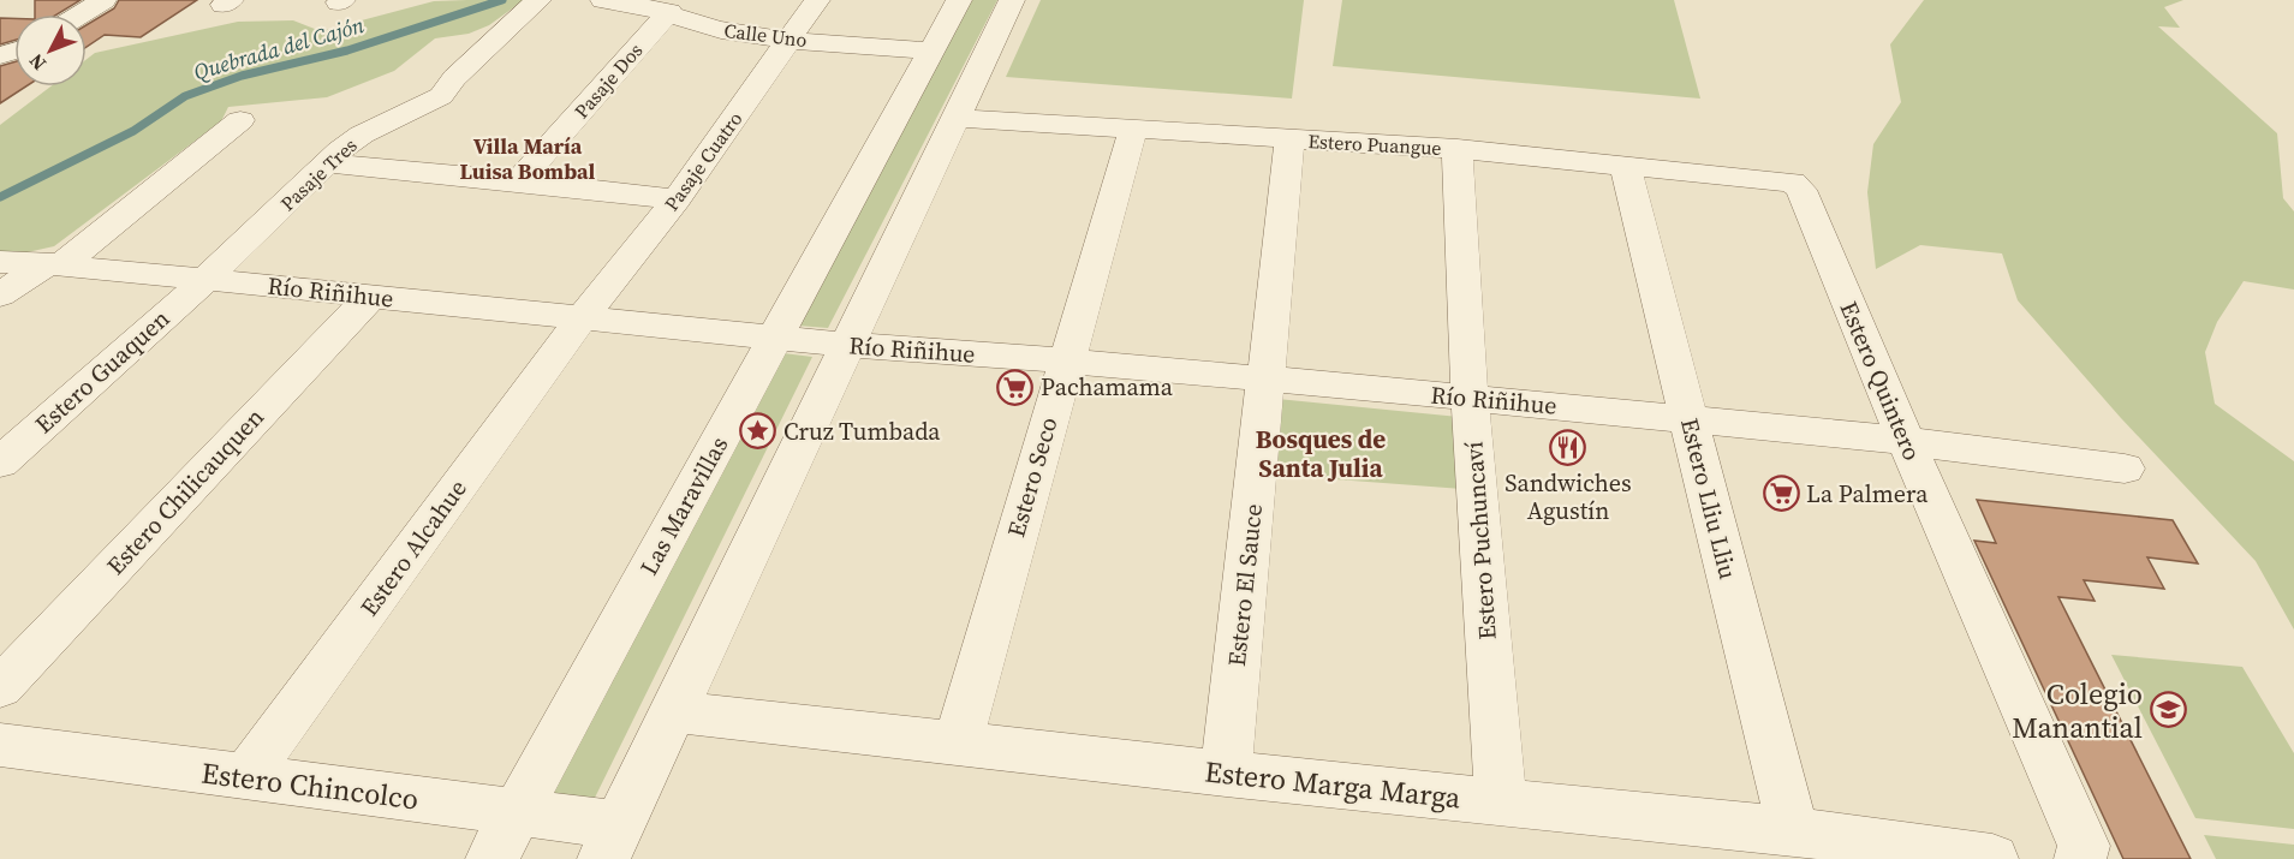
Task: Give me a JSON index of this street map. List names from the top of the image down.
{
  "streets": {
    "street": [
      "Calle Uno",
      "Pasaje Dos",
      "Estero Puangue",
      "Pasaje Cuatro",
      "Pasaje Tres",
      "Río Riñihue",
      "Estero Guaquen",
      "Estero Quintero",
      "Estero Seco",
      "Estero Chilicauquen",
      "Estero Lliu Lliu",
      "Las Maravillas",
      "Estero Puchuncaví",
      "Estero Alcahue",
      "Estero El Sauce",
      "Estero Marga Marga",
      "Estero Chincolco"
    ]
  },
  "crossings": [
    ["Calle Uno", "Pasaje Dos"],
    ["Calle Uno", "Pasaje Cuatro"],
    ["Calle Uno", "Las Maravillas"],
    ["Estero Puangue", "Estero Quintero"],
    ["Estero Puangue", "Estero Seco"],
    ["Estero Puangue", "Estero Lliu Lliu"],
    ["Estero Puangue", "Estero Puchuncaví"],
    ["Estero Puangue", "Estero El Sauce"],
    ["Pasaje Cuatro", "Río Riñihue"],
    ["Pasaje Cuatro", "Estero Alcahue"],
    ["Pasaje Tres", "Río Riñihue"],
    ["Pasaje Tres", "Estero Guaquen"],
    ["Río Riñihue", "Estero Guaquen"],
    ["Río Riñihue", "Estero Quintero"],
    ["Río Riñihue", "Estero Seco"],
    ["Río Riñihue", "Estero Chilicauquen"],
    ["Río Riñihue", "Estero Lliu Lliu"],
    ["Río Riñihue", "Las Maravillas"],
    ["Río Riñihue", "Estero Puchuncaví"],
    ["Río Riñihue", "Estero Alcahue"],
    ["Río Riñihue", "Estero El Sauce"],
    ["Estero Seco", "Estero Marga Marga"],
    ["Estero Lliu Lliu", "Estero Marga Marga"],
    ["Las Maravillas", "Estero Chincolco"],
    ["Estero Puchuncaví", "Estero Marga Marga"],
    ["Estero Alcahue", "Estero Chincolco"],
    ["Estero El Sauce", "Estero Marga Marga"]
  ],
  "districts": ["Villa María Luisa Bombal", "Bosques de Santa Julia"],
  "water": ["Quebrada del Cajón"],
  "places": {
    "supermarket": ["Pachamama", "La Palmera"],
    "place": ["Cruz Tumbada"],
    "restaurant": ["Sandwiches Agustín"],
    "school or university": ["Colegio Manantial"]
  },
  "north": "bottom left"
}
